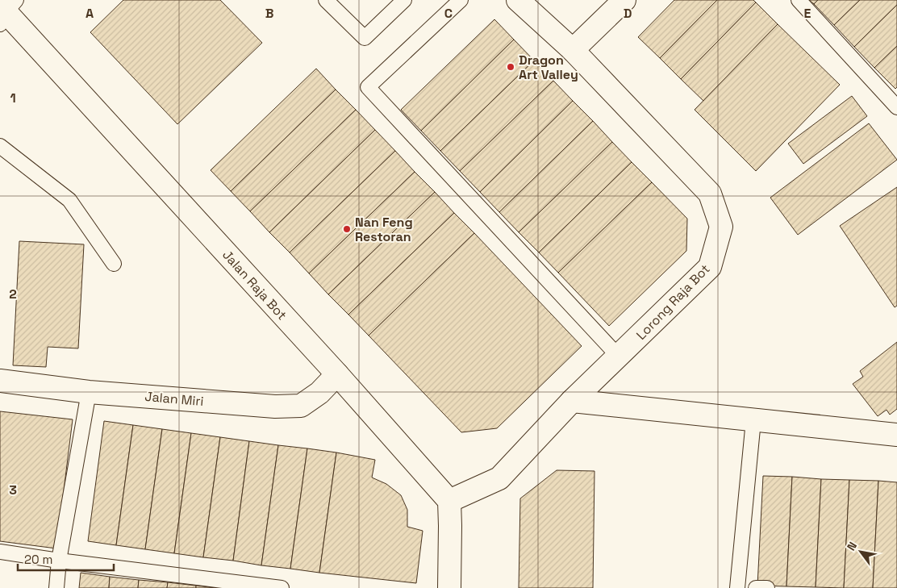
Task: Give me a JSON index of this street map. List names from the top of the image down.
{
  "streets": {
    "main road": ["Jalan Raja Bot", "Lorong Raja Bot", "Jalan Miri"]
  },
  "crossings": [
    ["Jalan Raja Bot", "Lorong Raja Bot"],
    ["Jalan Raja Bot", "Jalan Miri"]
  ],
  "places": ["Dragon Art Valley", "Nan Feng Restoran"],
  "scale_bar": "20 m",
  "north": "top left",
  "grid": {
    "columns": [
      "A",
      "B",
      "C",
      "D",
      "E"
    ],
    "rows": ["1", "2", "3"]
  }
}
